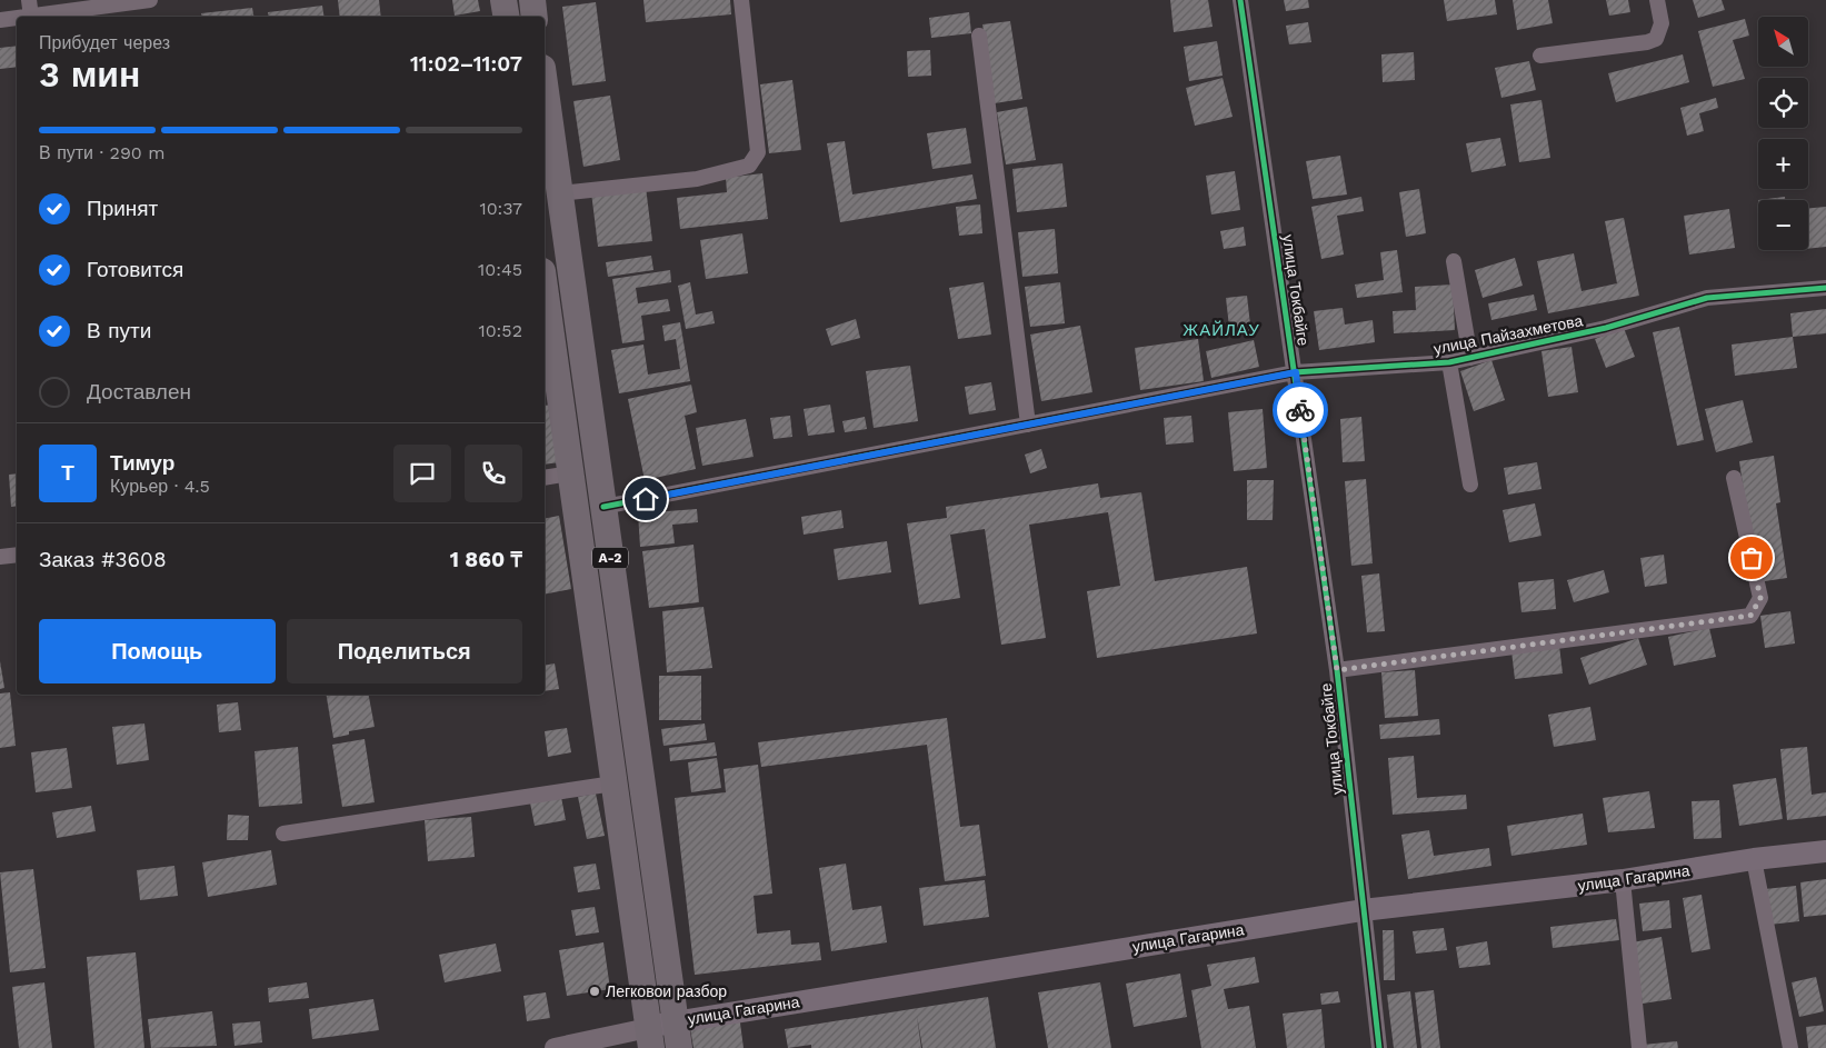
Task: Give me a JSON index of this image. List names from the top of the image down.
{
  "streets": {
    "highway": ["A-2"],
    "main road": ["улица Гагарина"],
    "street": ["улица Токбайге", "улица Пайзахметова"]
  },
  "crossings": [
    ["улица Токбайге", "улица Пайзахметова"],
    ["улица Токбайге", "улица Гагарина"],
    ["улица Пайзахметова", "A-2"],
    ["A-2", "улица Гагарина"]
  ],
  "districts": ["ЖАЙЛАУ"],
  "places": ["Легковои разбор"],
  "north": "top left",
  "page": {
    "map_buttons": ["+", "−"],
    "heading": ["3 мин", "Прибудет через", "11:02–11:07"],
    "panel": [
      "Тимур",
      "Курьер · 4.5",
      "Заказ #3608",
      "1 860 ₸"
    ],
    "bar": "В пути · 290 m",
    "list": [
      ["Принят", "10:37"],
      ["Готовится", "10:45"],
      ["В пути", "10:52"],
      "Доставлен"
    ],
    "round": "Т",
    "buttons": ["Помощь", "Поделиться"]
  }
}
